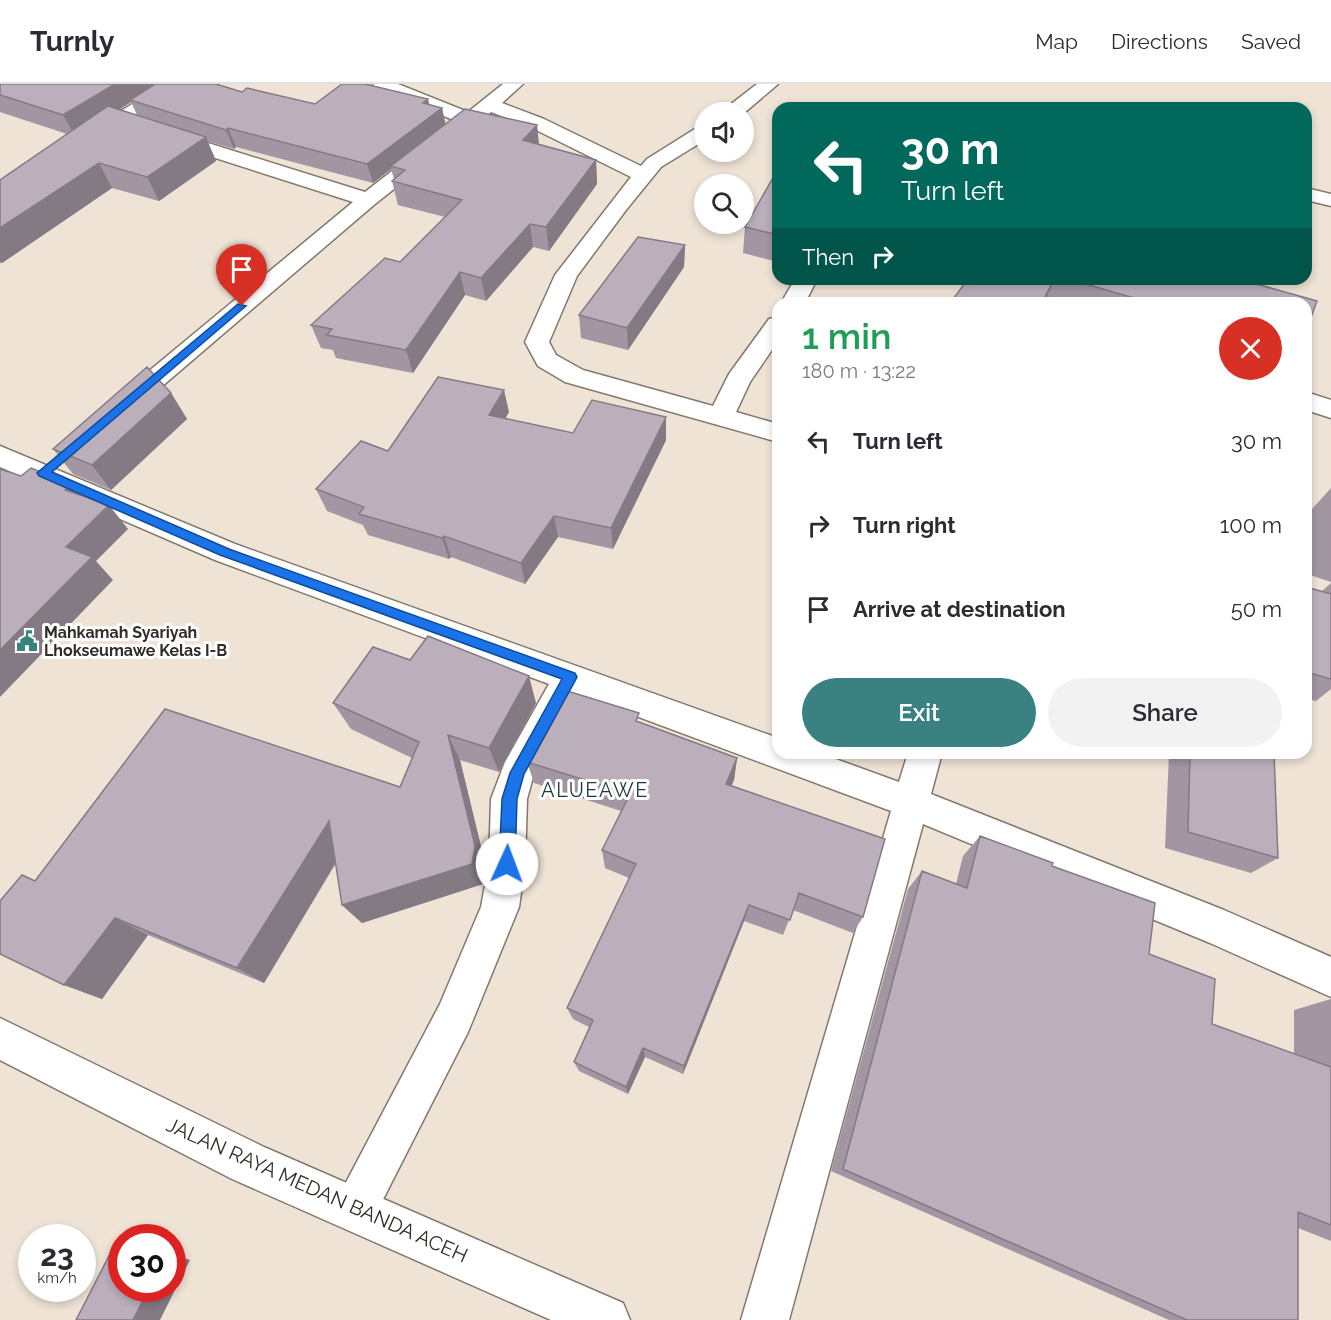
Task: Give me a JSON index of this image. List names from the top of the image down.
{
  "streets": {
    "main road": ["JALAN RAYA MEDAN BANDA ACEH"]
  },
  "districts": ["ALUEAWE"],
  "places": {
    "public building": ["Mahkamah Syariyah Lhokseumawe Kelas I-B"]
  },
  "page": {
    "header": "Turnly",
    "nav": ["Map", "Directions", "Saved"],
    "turn": ["30 m", "Turn left"],
    "then": "Then",
    "heading": ["1 min", "180 m · 13:22"],
    "list": [
      {
        "name": "Turn left",
        "value": "30 m"
      },
      {
        "name": "Turn right",
        "value": "100 m"
      },
      {
        "name": "Arrive at destination",
        "value": "50 m"
      }
    ],
    "buttons": ["Exit", "Share"],
    "speed": "23 km/h",
    "limit": "30"
  }
}
